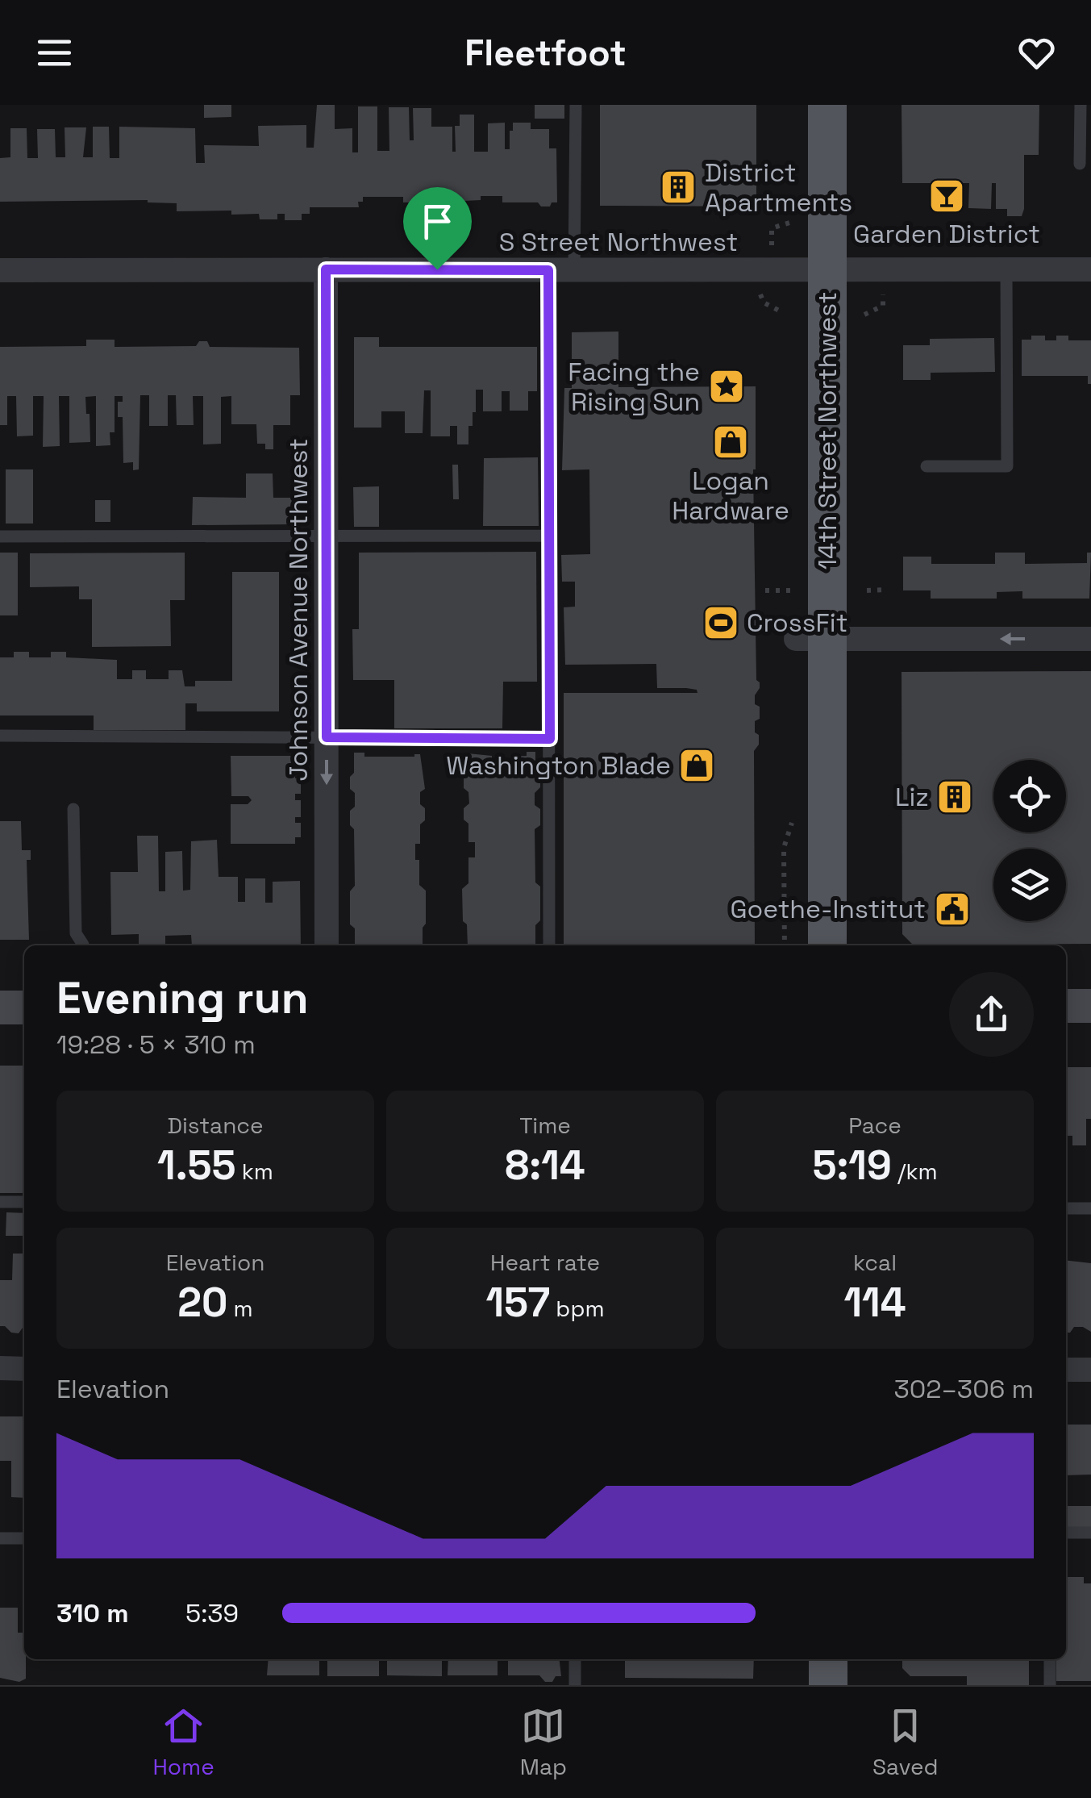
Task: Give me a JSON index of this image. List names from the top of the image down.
{
  "streets": {
    "main road": ["14th Street Northwest"],
    "street": ["S Street Northwest", "Johnson Avenue Northwest"]
  },
  "crossings": [
    ["S Street Northwest", "14th Street Northwest"],
    ["S Street Northwest", "Johnson Avenue Northwest"]
  ],
  "places": {
    "building": ["District Apartments", "Liz"],
    "bar": ["Garden District"],
    "place": ["Facing the Rising Sun"],
    "shop": ["Logan Hardware", "Washington Blade"],
    "sports": ["CrossFit"],
    "public building": ["Goethe-Institut"]
  },
  "page": {
    "header": "Fleetfoot",
    "heading": ["Evening run", "19:28 · 5 × 310 m"],
    "stats": [
      ["Distance", "1.55 km"],
      ["Time", "8:14"],
      ["Pace", "5:19 /km"],
      ["Elevation", "20 m"],
      ["Heart rate", "157 bpm"],
      ["kcal", "114"]
    ],
    "chart": ["Elevation", "302–306 m"],
    "list": [
      {
        "name": "310 m",
        "note": "5:39"
      }
    ],
    "tabs": ["Home", "Map", "Saved"]
  }
}
